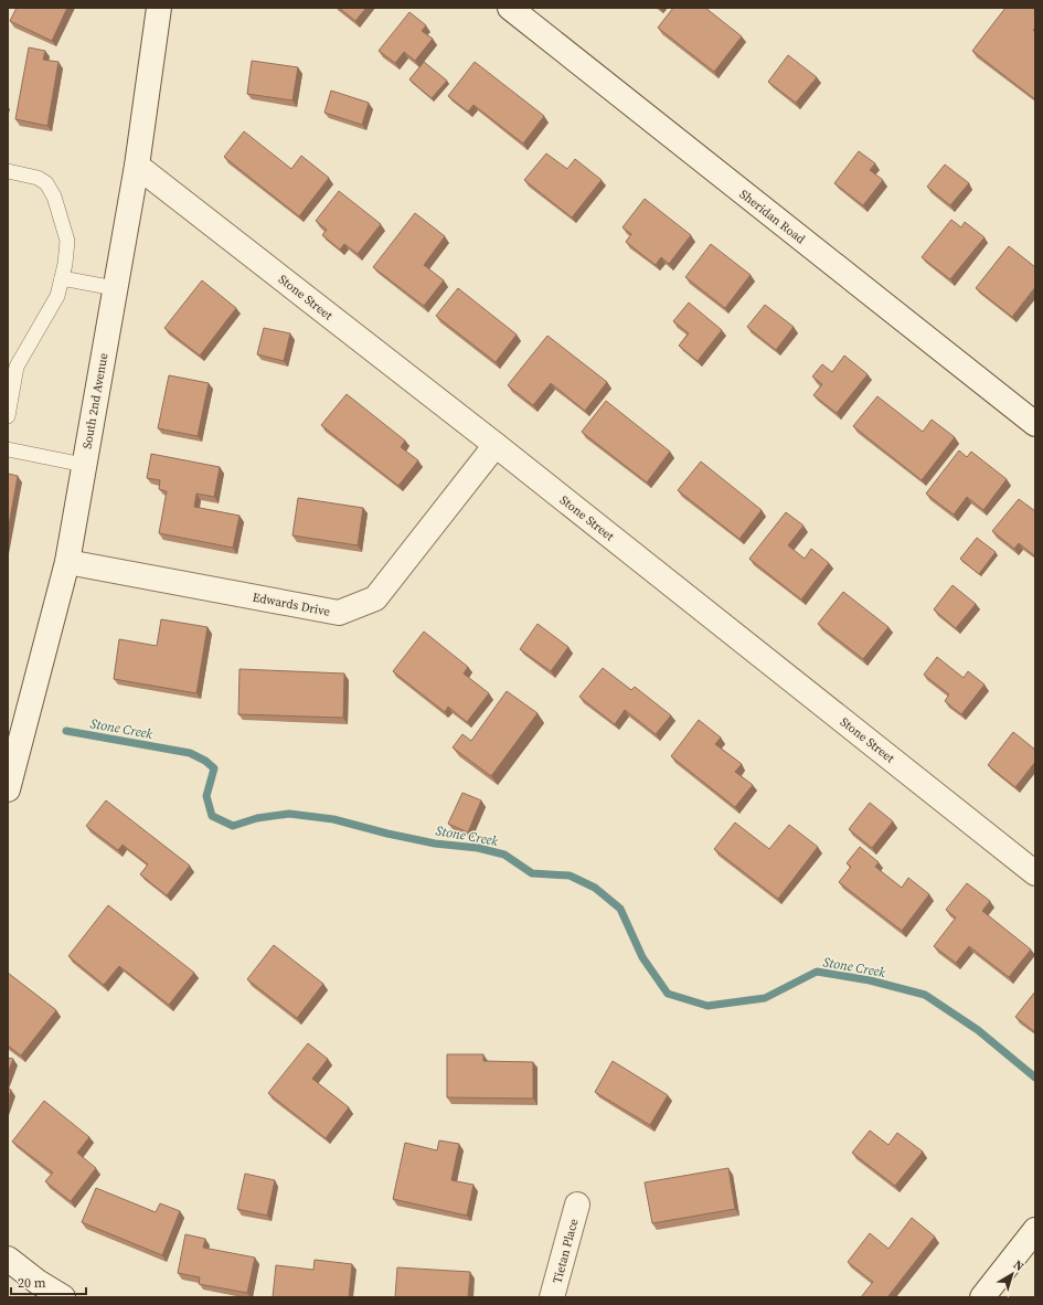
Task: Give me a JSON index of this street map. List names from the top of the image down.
{
  "streets": {
    "street": [
      "Sheridan Road",
      "Stone Street",
      "South 2nd Avenue",
      "Edwards Drive",
      "Tietan Place"
    ]
  },
  "crossings": [
    ["Stone Street", "South 2nd Avenue"],
    ["Stone Street", "Edwards Drive"],
    ["South 2nd Avenue", "Edwards Drive"]
  ],
  "water": ["Stone Creek"],
  "scale_bar": "20 m",
  "north": "top right"
}
